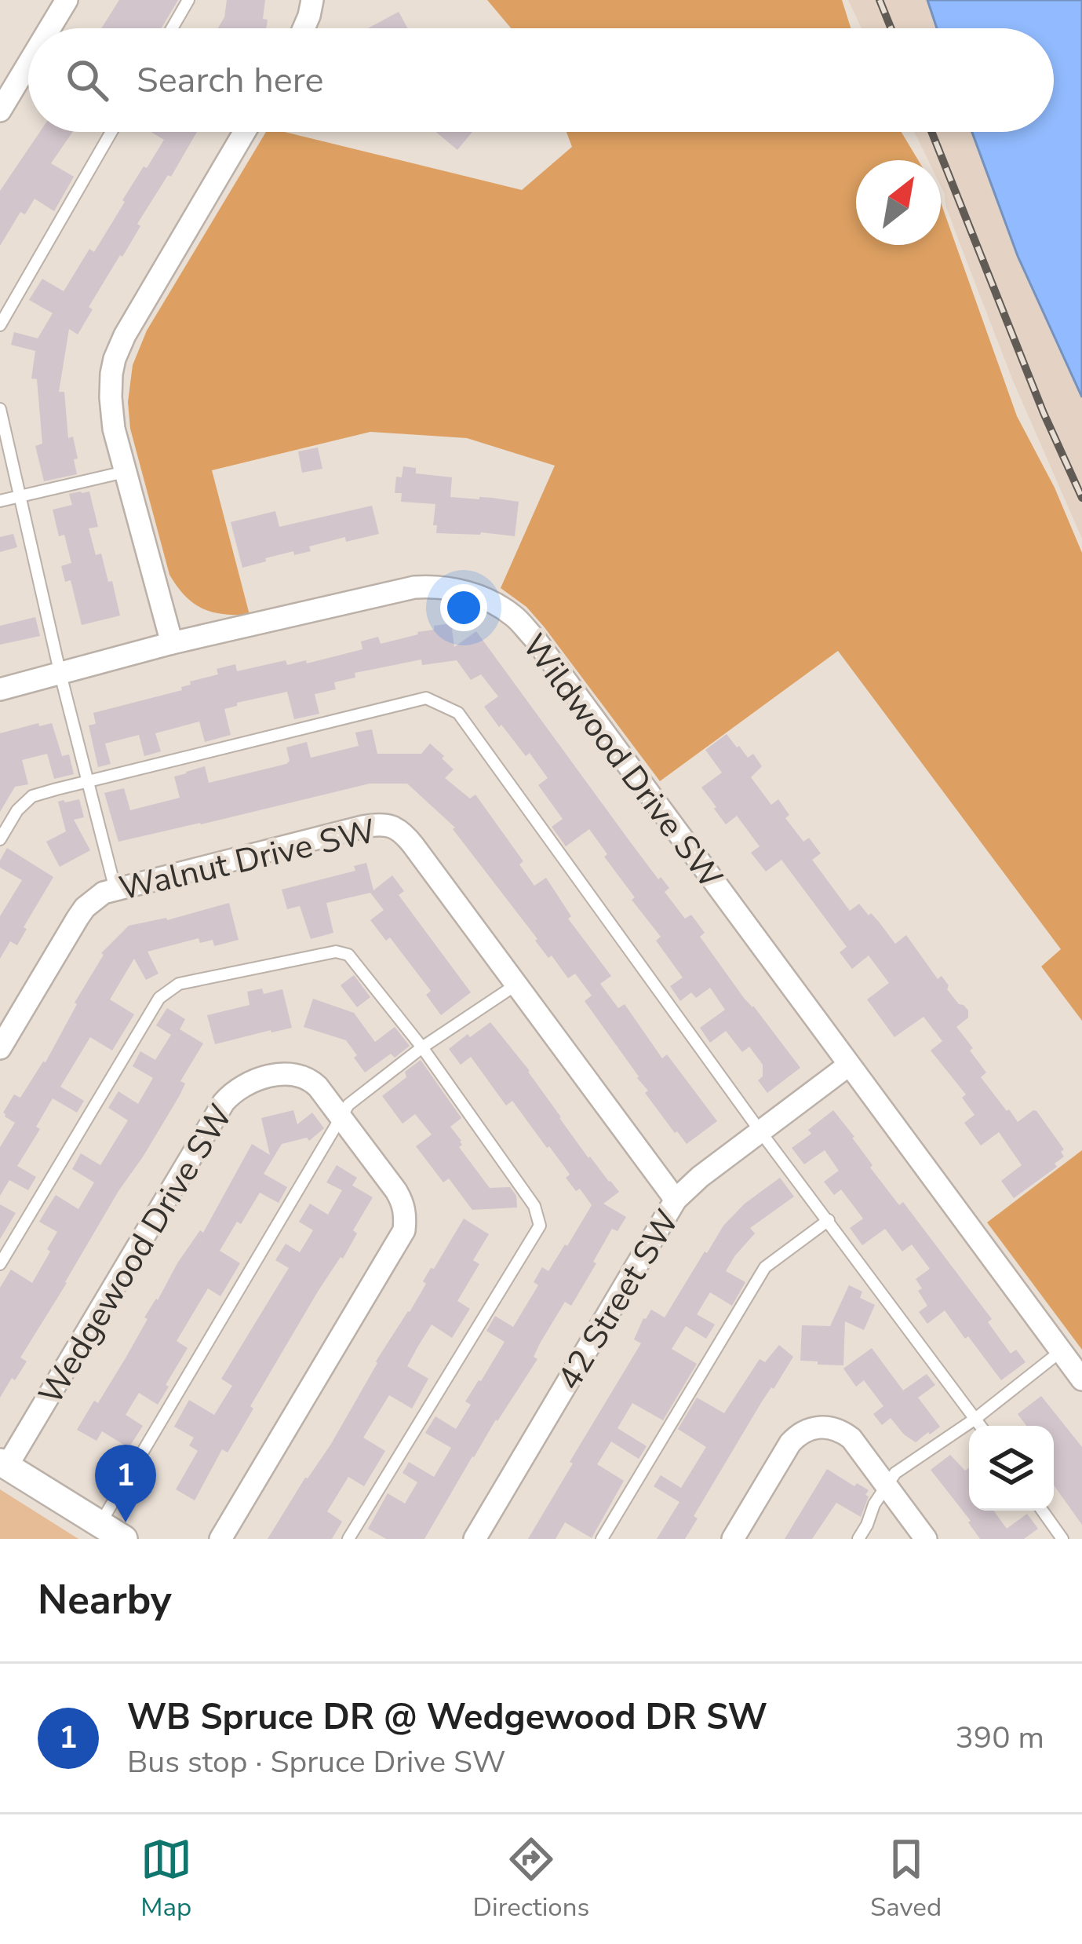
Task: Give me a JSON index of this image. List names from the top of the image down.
{
  "streets": {
    "street": [
      "Wildwood Drive SW",
      "Walnut Drive SW",
      "Wedgewood Drive SW",
      "42 Street SW"
    ]
  },
  "crossings": [
    ["Wildwood Drive SW", "42 Street SW"],
    ["Walnut Drive SW", "42 Street SW"]
  ],
  "north": "top right",
  "page": {
    "search": "Search here",
    "pins": "1",
    "heading": "Nearby",
    "list": [
      {
        "mark": "1",
        "name": "WB Spruce DR @ Wedgewood DR SW",
        "note": "Bus stop · Spruce Drive SW",
        "value": "390 m"
      }
    ],
    "nav": ["Map", "Directions", "Saved"]
  }
}
